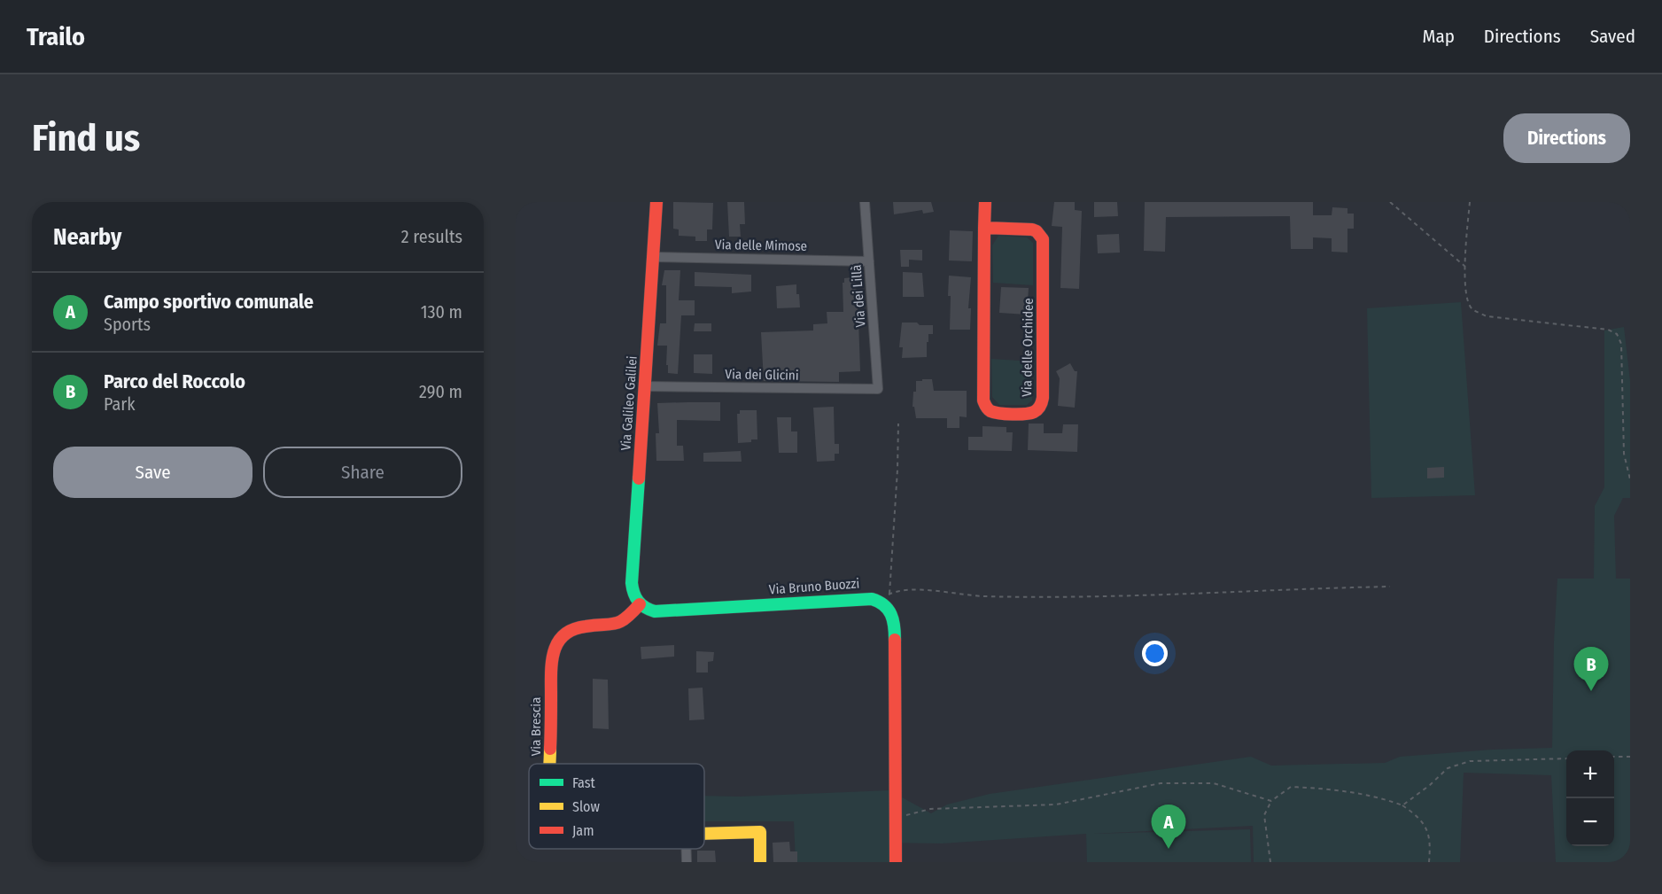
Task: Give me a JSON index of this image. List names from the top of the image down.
{
  "streets": {
    "street": [
      "Via delle Mimose",
      "Via dei Lillà",
      "Via delle Orchidee",
      "Via dei Glicini",
      "Via Galileo Galilei",
      "Via Bruno Buozzi",
      "Via Brescia"
    ]
  },
  "crossings": [
    ["Via delle Mimose", "Via dei Lillà"],
    ["Via delle Mimose", "Via Galileo Galilei"],
    ["Via dei Lillà", "Via dei Glicini"],
    ["Via dei Glicini", "Via Galileo Galilei"],
    ["Via Galileo Galilei", "Via Bruno Buozzi"],
    ["Via Galileo Galilei", "Via Brescia"],
    ["Via Bruno Buozzi", "Via Brescia"]
  ],
  "legend": ["Fast", "Slow", "Jam"],
  "page": {
    "header": "Trailo",
    "nav": ["Map", "Directions", "Saved"],
    "buttons": [
      "Directions",
      ["Save", "Share"]
    ],
    "title": "Find us",
    "heading": ["Nearby", "2 results"],
    "list": [
      {
        "mark": "A",
        "name": "Campo sportivo comunale",
        "note": "Sports",
        "value": "130 m"
      },
      {
        "mark": "B",
        "name": "Parco del Roccolo",
        "note": "Park",
        "value": "290 m"
      }
    ],
    "pins": ["B", "A"],
    "map_buttons": ["+", "−"]
  }
}
